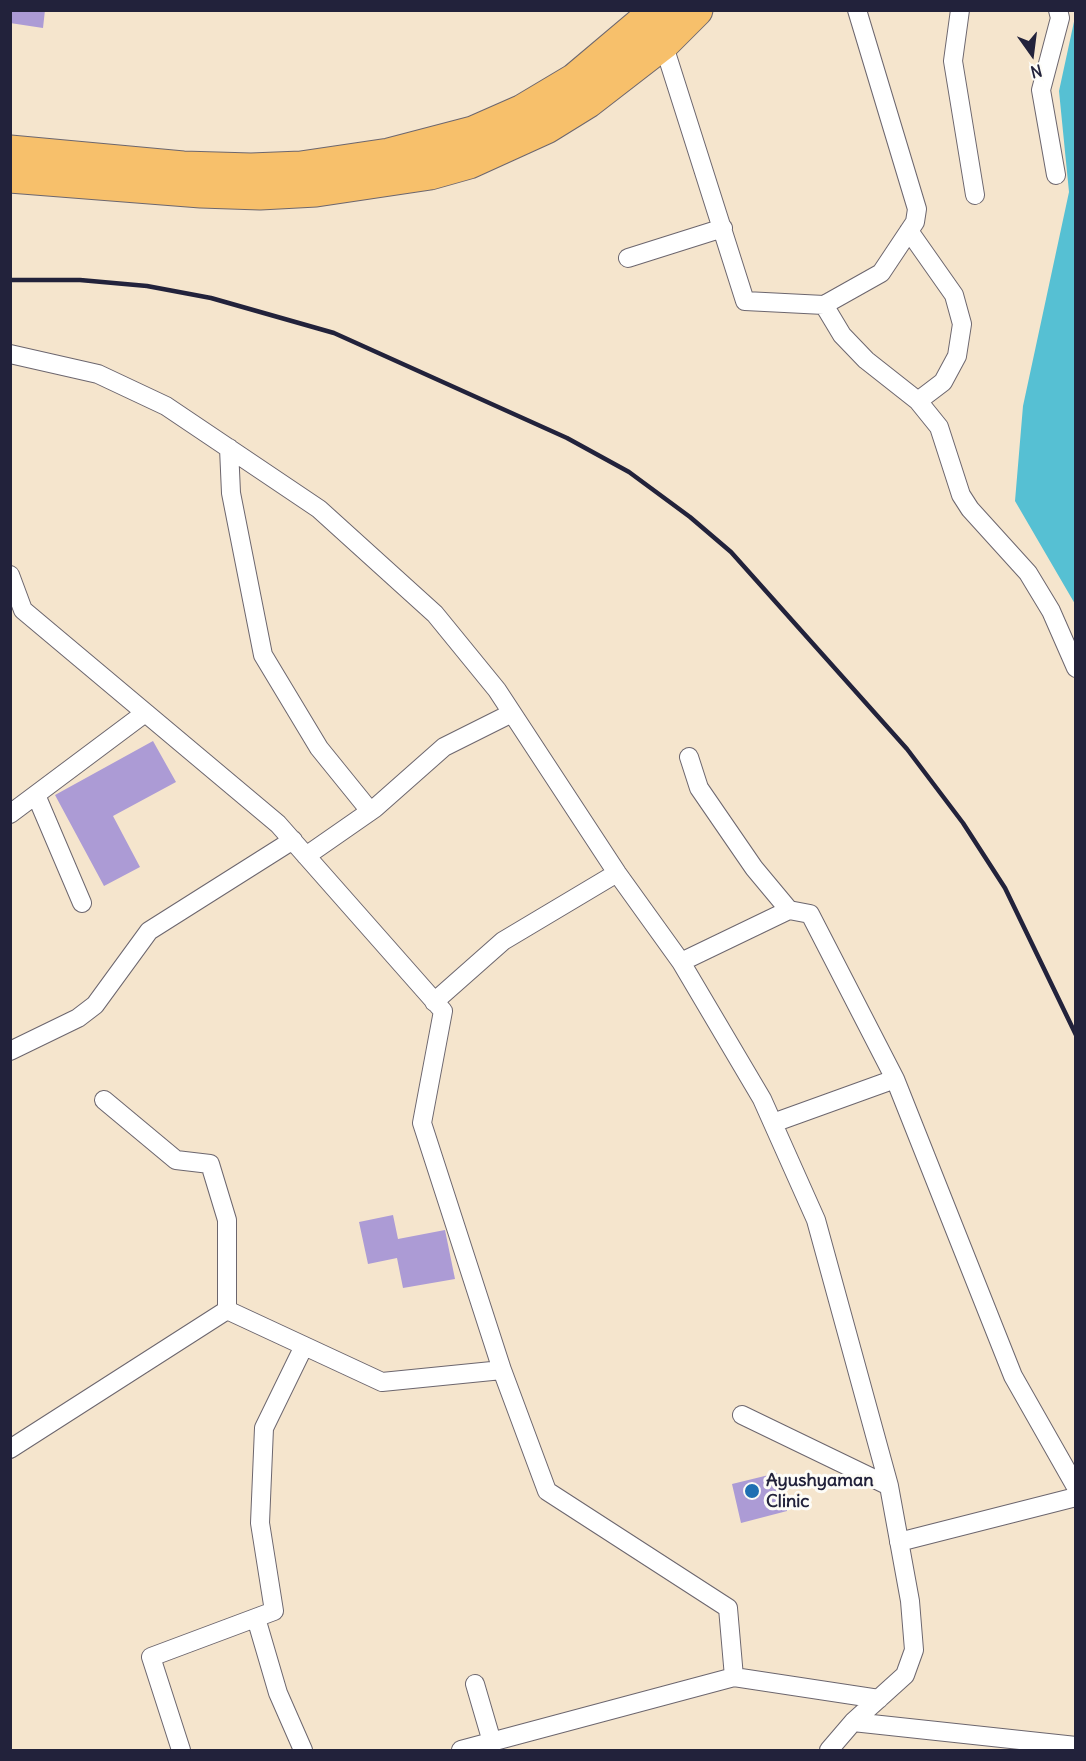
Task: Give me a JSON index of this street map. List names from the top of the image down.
{
  "places": ["Ayushyaman Clinic"],
  "north": "bottom"
}
